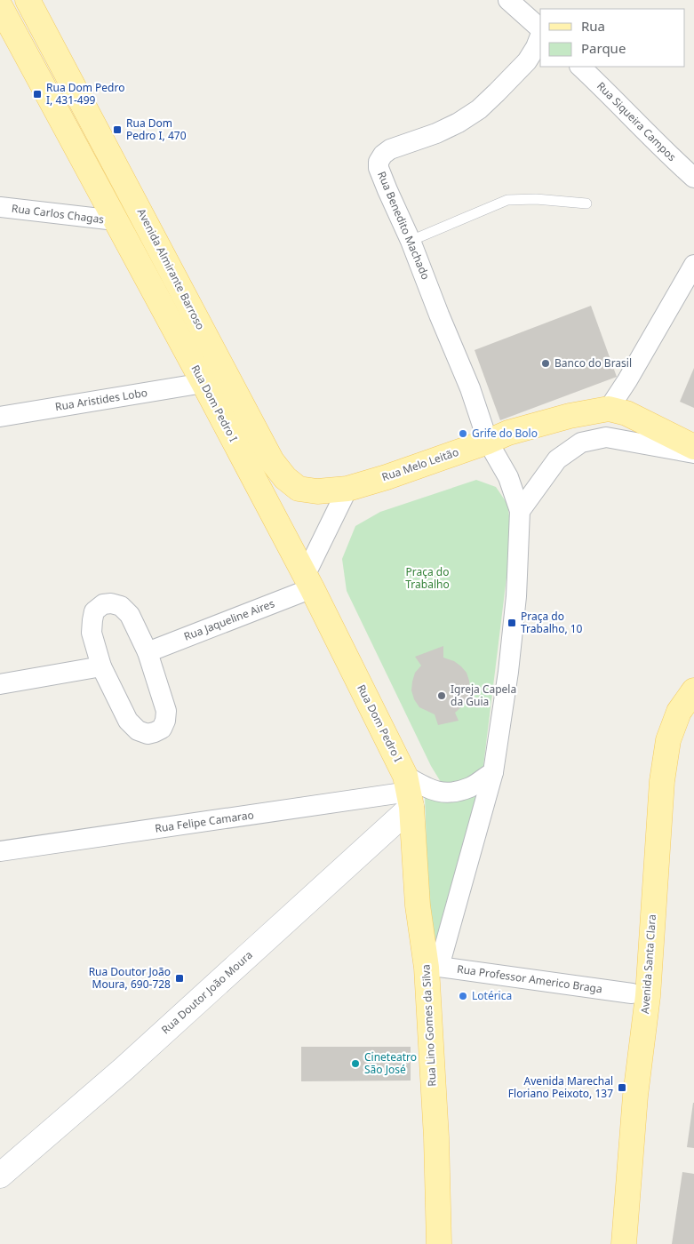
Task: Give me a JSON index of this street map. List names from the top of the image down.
{
  "streets": {
    "main road": [
      "Avenida Almirante Barroso",
      "Rua Dom Pedro I",
      "Rua Melo Leitão",
      "Avenida Santa Clara",
      "Rua Doutor João Moura",
      "Rua Lino Gomes da Silva"
    ],
    "street": [
      "Rua Siqueira Campos",
      "Rua Carlos Chagas",
      "Rua Benedito Machado",
      "Rua Aristides Lobo",
      "Rua Jaqueline Aires",
      "Rua Felipe Camarao",
      "Rua Professor Americo Braga"
    ]
  },
  "crossings": [
    ["Rua Carlos Chagas", "Rua Dom Pedro I"],
    ["Rua Benedito Machado", "Rua Melo Leitão"],
    ["Avenida Almirante Barroso", "Rua Melo Leitão"],
    ["Rua Aristides Lobo", "Rua Dom Pedro I"],
    ["Rua Dom Pedro I", "Rua Jaqueline Aires"],
    ["Rua Dom Pedro I", "Rua Felipe Camarao"],
    ["Rua Dom Pedro I", "Rua Doutor João Moura"],
    ["Rua Dom Pedro I", "Rua Lino Gomes da Silva"],
    ["Rua Felipe Camarao", "Rua Doutor João Moura"],
    ["Rua Felipe Camarao", "Rua Lino Gomes da Silva"],
    ["Rua Professor Americo Braga", "Rua Lino Gomes da Silva"],
    ["Rua Doutor João Moura", "Rua Lino Gomes da Silva"]
  ],
  "parks": ["Praça do Trabalho"],
  "places": {
    "transit": [
      "Rua Dom Pedro I, 431-499",
      "Rua Dom Pedro I, 470",
      "Praça do Trabalho, 10",
      "Rua Doutor João Moura, 690-728",
      "Avenida Marechal Floriano Peixoto, 137"
    ],
    "other": [
      "Banco do Brasil",
      "Grife do Bolo",
      "Igreja Capela da Guia",
      "Lotérica",
      "Cineteatro São José"
    ]
  },
  "legend": ["Rua", "Parque"]
}
